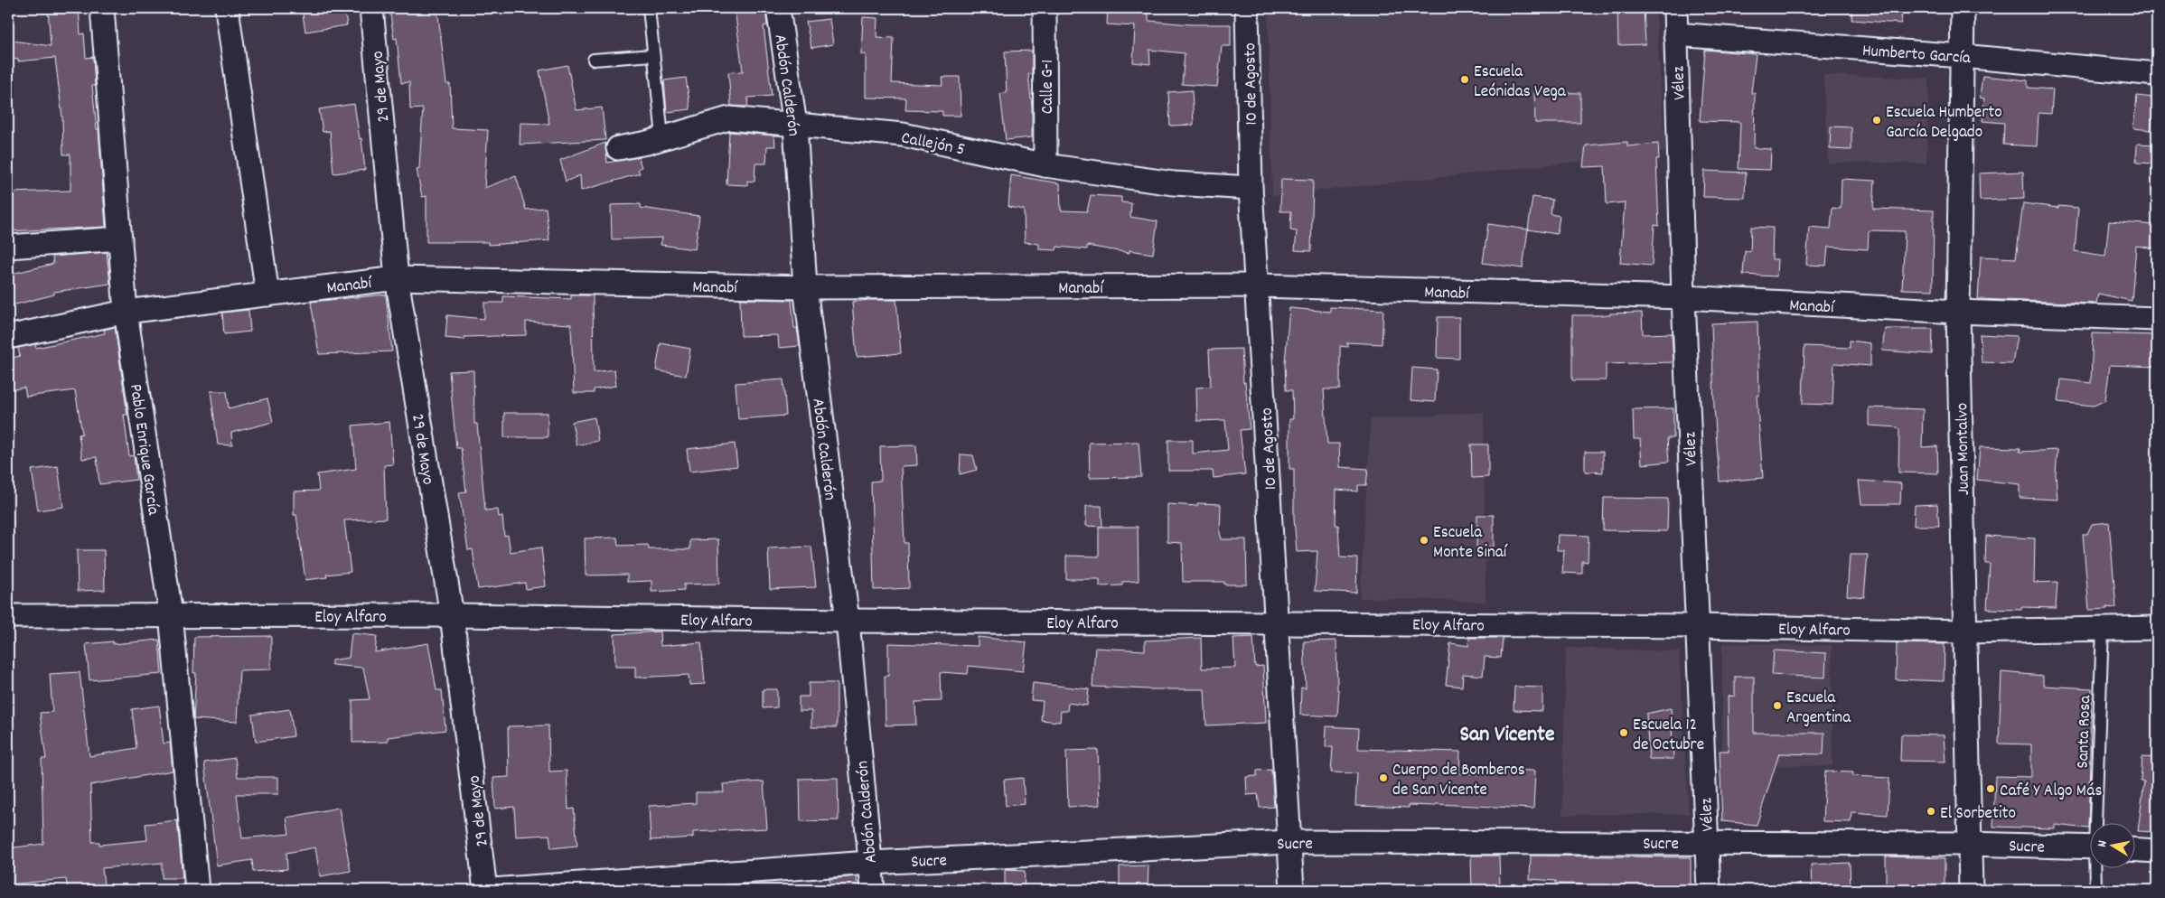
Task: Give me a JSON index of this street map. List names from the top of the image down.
{
  "streets": {
    "street": [
      "Humberto García",
      "Vélez",
      "10 de Agosto",
      "Abdón Calderón",
      "29 de Mayo",
      "Calle G-1",
      "Callejón 5",
      "Manabí",
      "Pablo Enrique García",
      "Juan Montalvo",
      "Eloy Alfaro",
      "Sucre"
    ],
    "lane": ["Santa Rosa"]
  },
  "crossings": [
    ["Humberto García", "Vélez"],
    ["Humberto García", "Juan Montalvo"],
    ["Vélez", "Manabí"],
    ["Vélez", "Eloy Alfaro"],
    ["Vélez", "Sucre"],
    ["10 de Agosto", "Callejón 5"],
    ["10 de Agosto", "Manabí"],
    ["10 de Agosto", "Eloy Alfaro"],
    ["10 de Agosto", "Sucre"],
    ["Abdón Calderón", "Callejón 5"],
    ["Abdón Calderón", "Manabí"],
    ["Abdón Calderón", "Eloy Alfaro"],
    ["Abdón Calderón", "Sucre"],
    ["29 de Mayo", "Manabí"],
    ["29 de Mayo", "Eloy Alfaro"],
    ["Calle G-1", "Callejón 5"],
    ["Manabí", "Pablo Enrique García"],
    ["Manabí", "Juan Montalvo"],
    ["Pablo Enrique García", "Eloy Alfaro"],
    ["Juan Montalvo", "Eloy Alfaro"],
    ["Juan Montalvo", "Sucre"],
    ["Eloy Alfaro", "Santa Rosa"]
  ],
  "districts": ["San Vicente"],
  "places": [
    "Escuela Leónidas Vega",
    "Escuela Humberto García Delgado",
    "Escuela Monte Sinaí",
    "Escuela Argentina",
    "Escuela 12 de Octubre",
    "Cuerpo de Bomberos de San Vicente",
    "Café Y Algo Más",
    "El Sorbetito"
  ],
  "north": "left"
}
